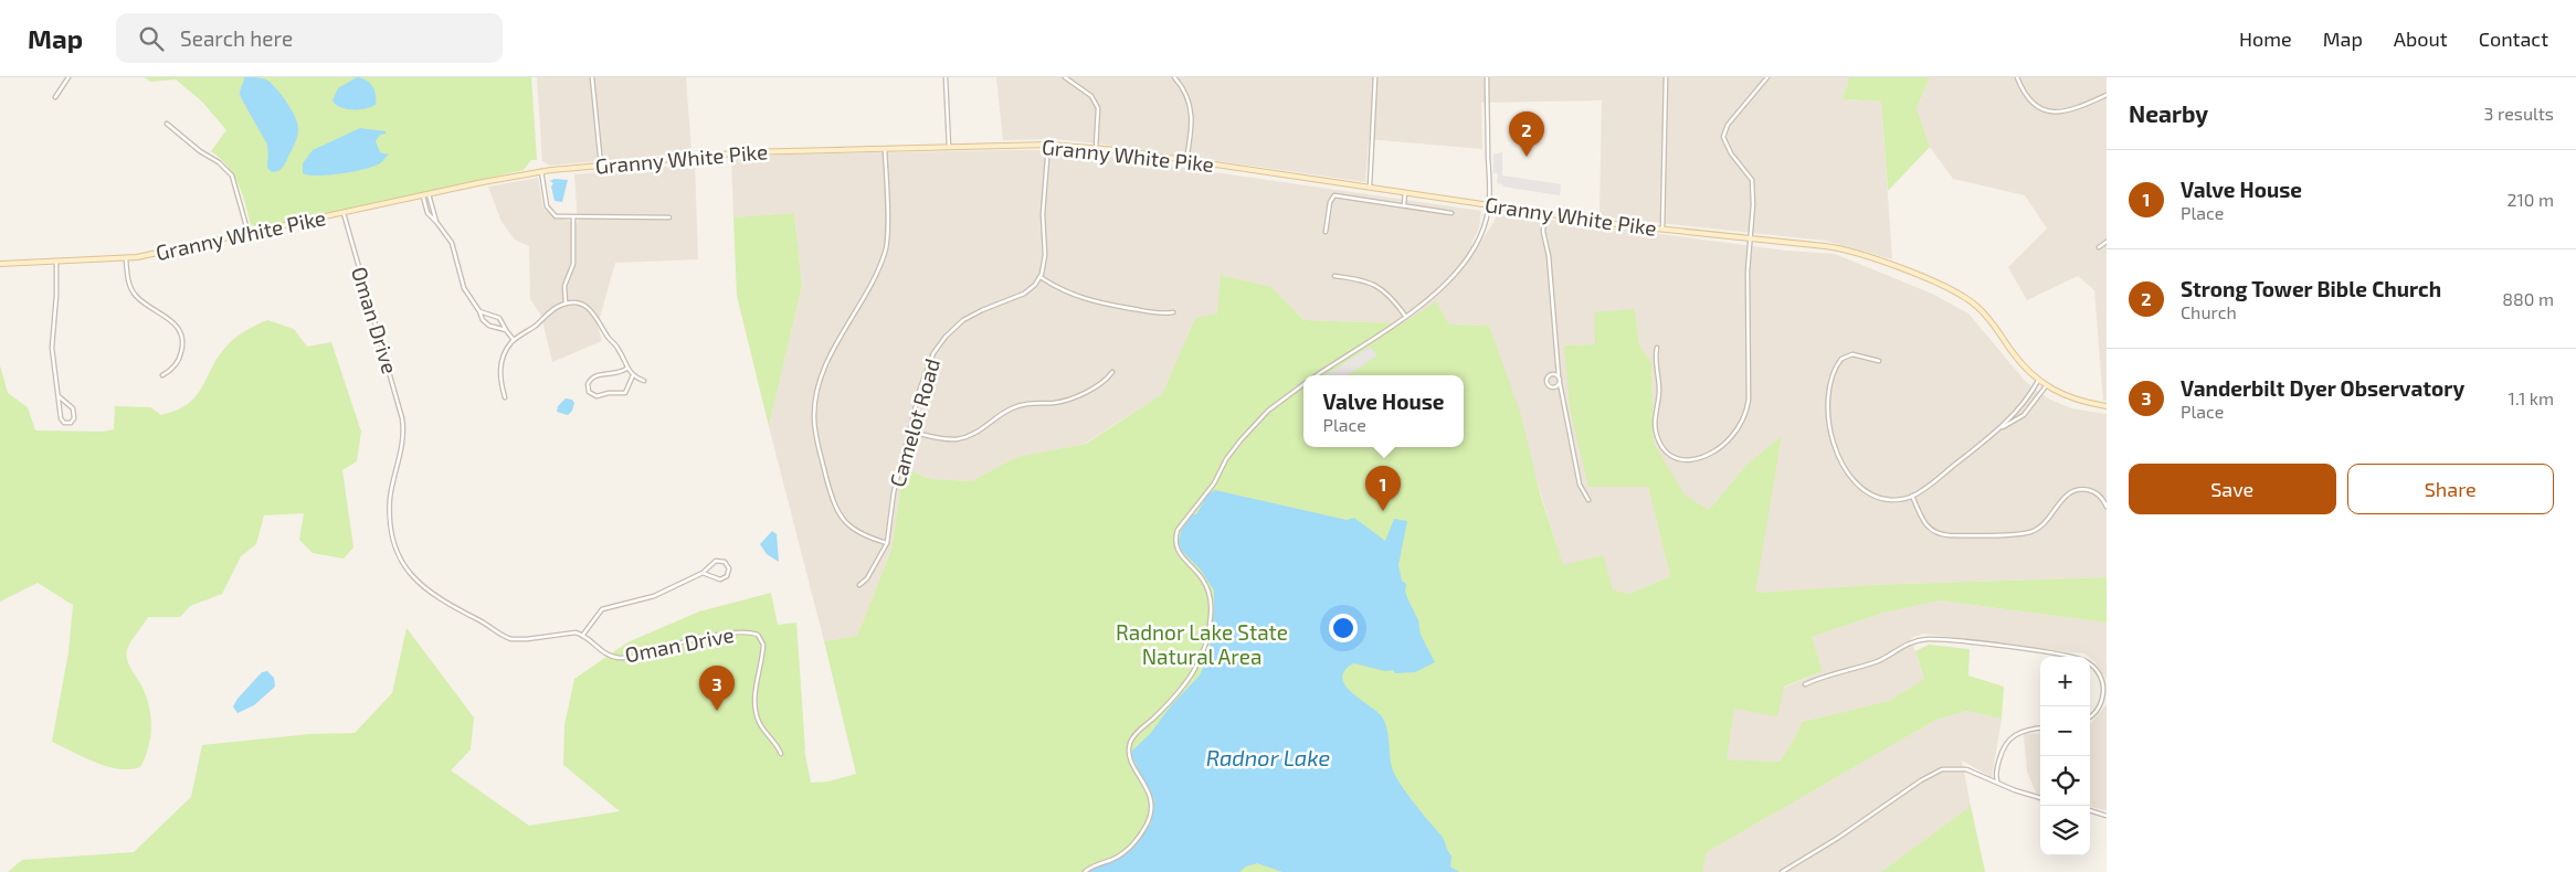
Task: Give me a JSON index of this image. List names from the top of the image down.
{
  "streets": {
    "main road": ["Granny White Pike"],
    "street": ["Oman Drive", "Camelot Road"]
  },
  "crossings": [
    ["Granny White Pike", "Oman Drive"]
  ],
  "water": ["Radnor Lake"],
  "parks": ["Radnor Lake State Natural Area"],
  "page": {
    "header": "Map",
    "search": "Search here",
    "nav": [
      "Home",
      "Map",
      "About",
      "Contact"
    ],
    "heading": ["Nearby", "3 results"],
    "pins": ["2", "1", "3"],
    "list": [
      {
        "mark": "1",
        "name": "Valve House",
        "note": "Place",
        "value": "210 m"
      },
      {
        "mark": "2",
        "name": "Strong Tower Bible Church",
        "note": "Church",
        "value": "880 m"
      },
      {
        "mark": "3",
        "name": "Vanderbilt Dyer Observatory",
        "note": "Place",
        "value": "1.1 km"
      }
    ],
    "popup": ["Valve House", "Place"],
    "buttons": ["Save", "Share"],
    "map_buttons": ["+", "−"]
  }
}
